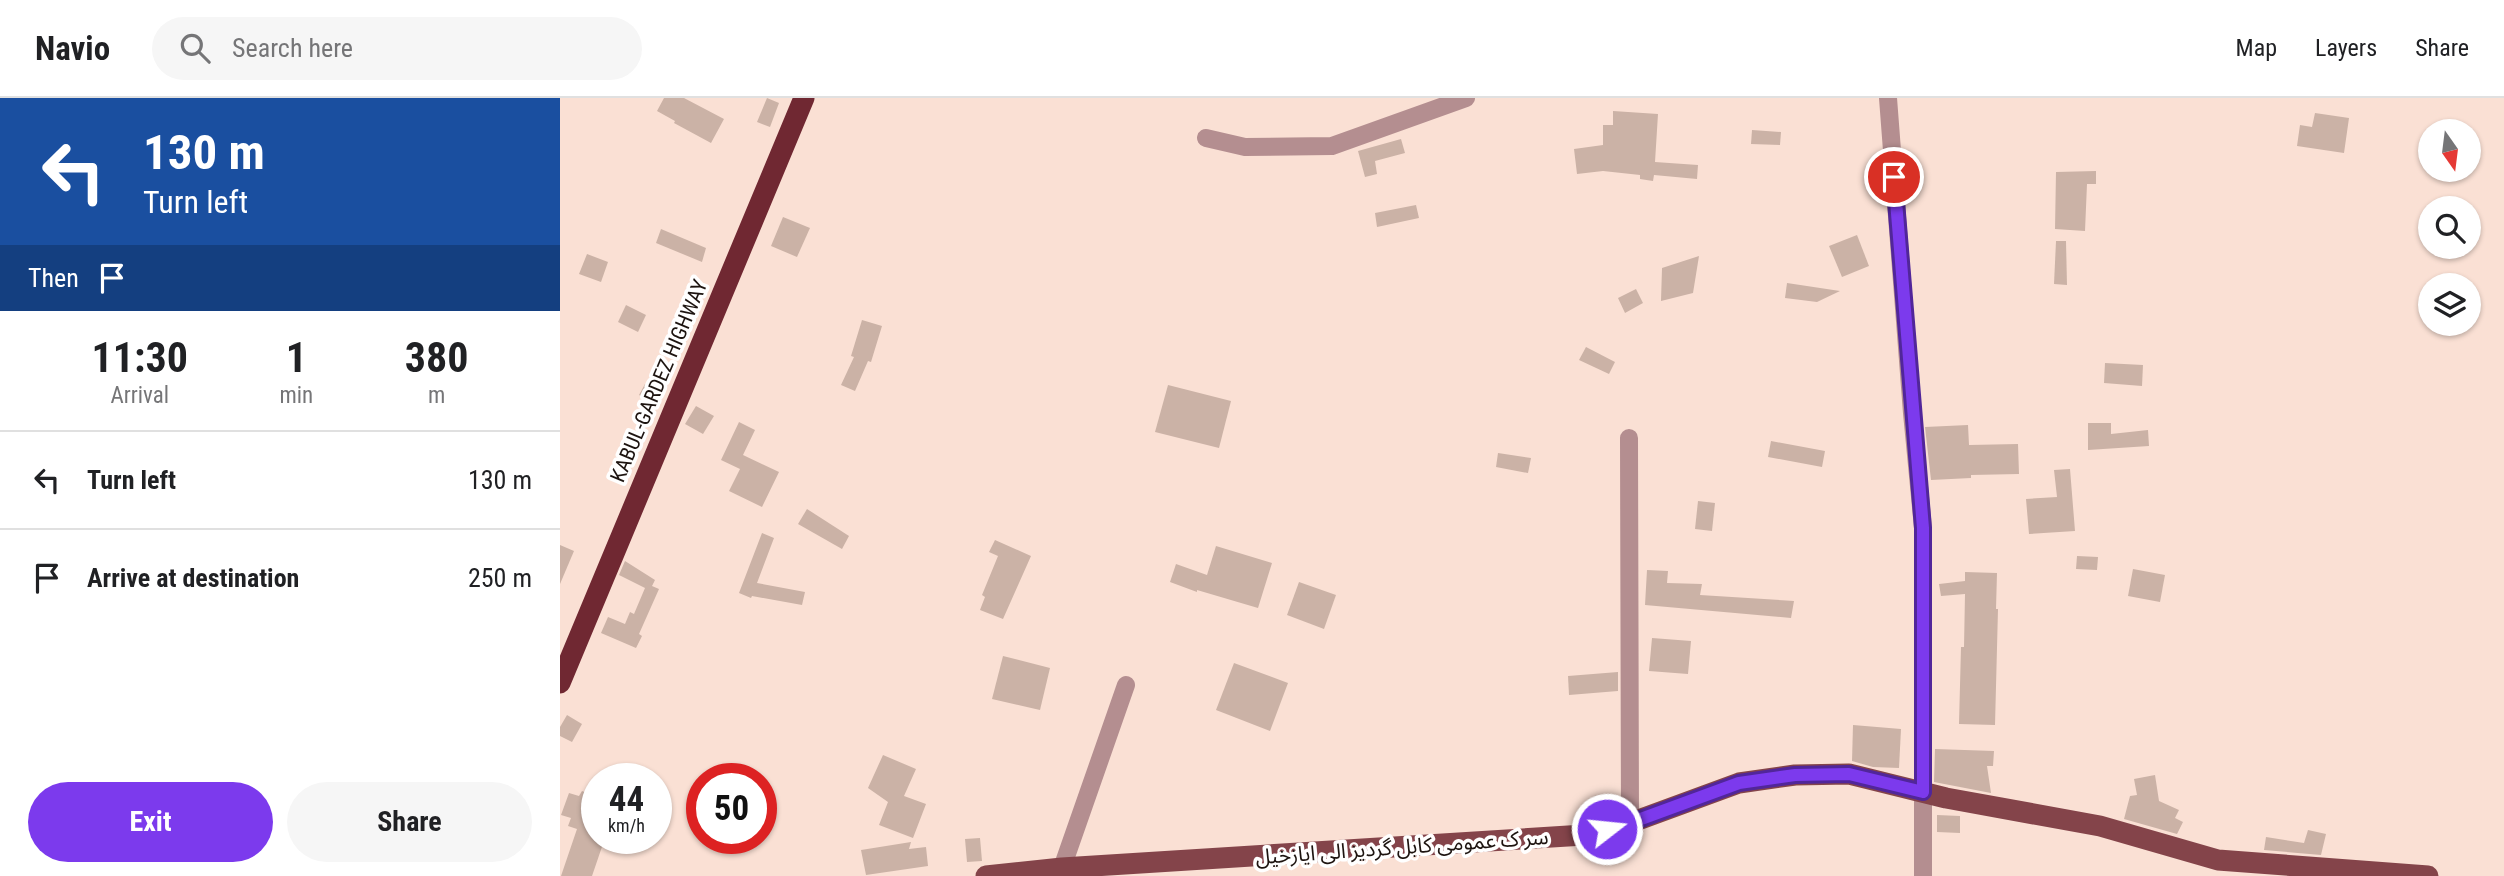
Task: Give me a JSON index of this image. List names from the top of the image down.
{
  "streets": {
    "highway": ["KABUL-GARDEZ HIGHWAY"],
    "main road": ["سر ک عمومی کابل گردیز الی ایازخیل"]
  },
  "north": "bottom",
  "page": {
    "header": "Navio",
    "search": "Search here",
    "nav": ["Map", "Layers", "Share"],
    "turn": ["130 m", "Turn left"],
    "then": "Then",
    "eta": [
      "11:30",
      "Arrival",
      "1",
      "min",
      "380",
      "m"
    ],
    "list": [
      {
        "name": "Turn left",
        "value": "130 m"
      },
      {
        "name": "Arrive at destination",
        "value": "250 m"
      }
    ],
    "speed": "44 km/h",
    "limit": "50",
    "buttons": ["Exit", "Share"]
  }
}
